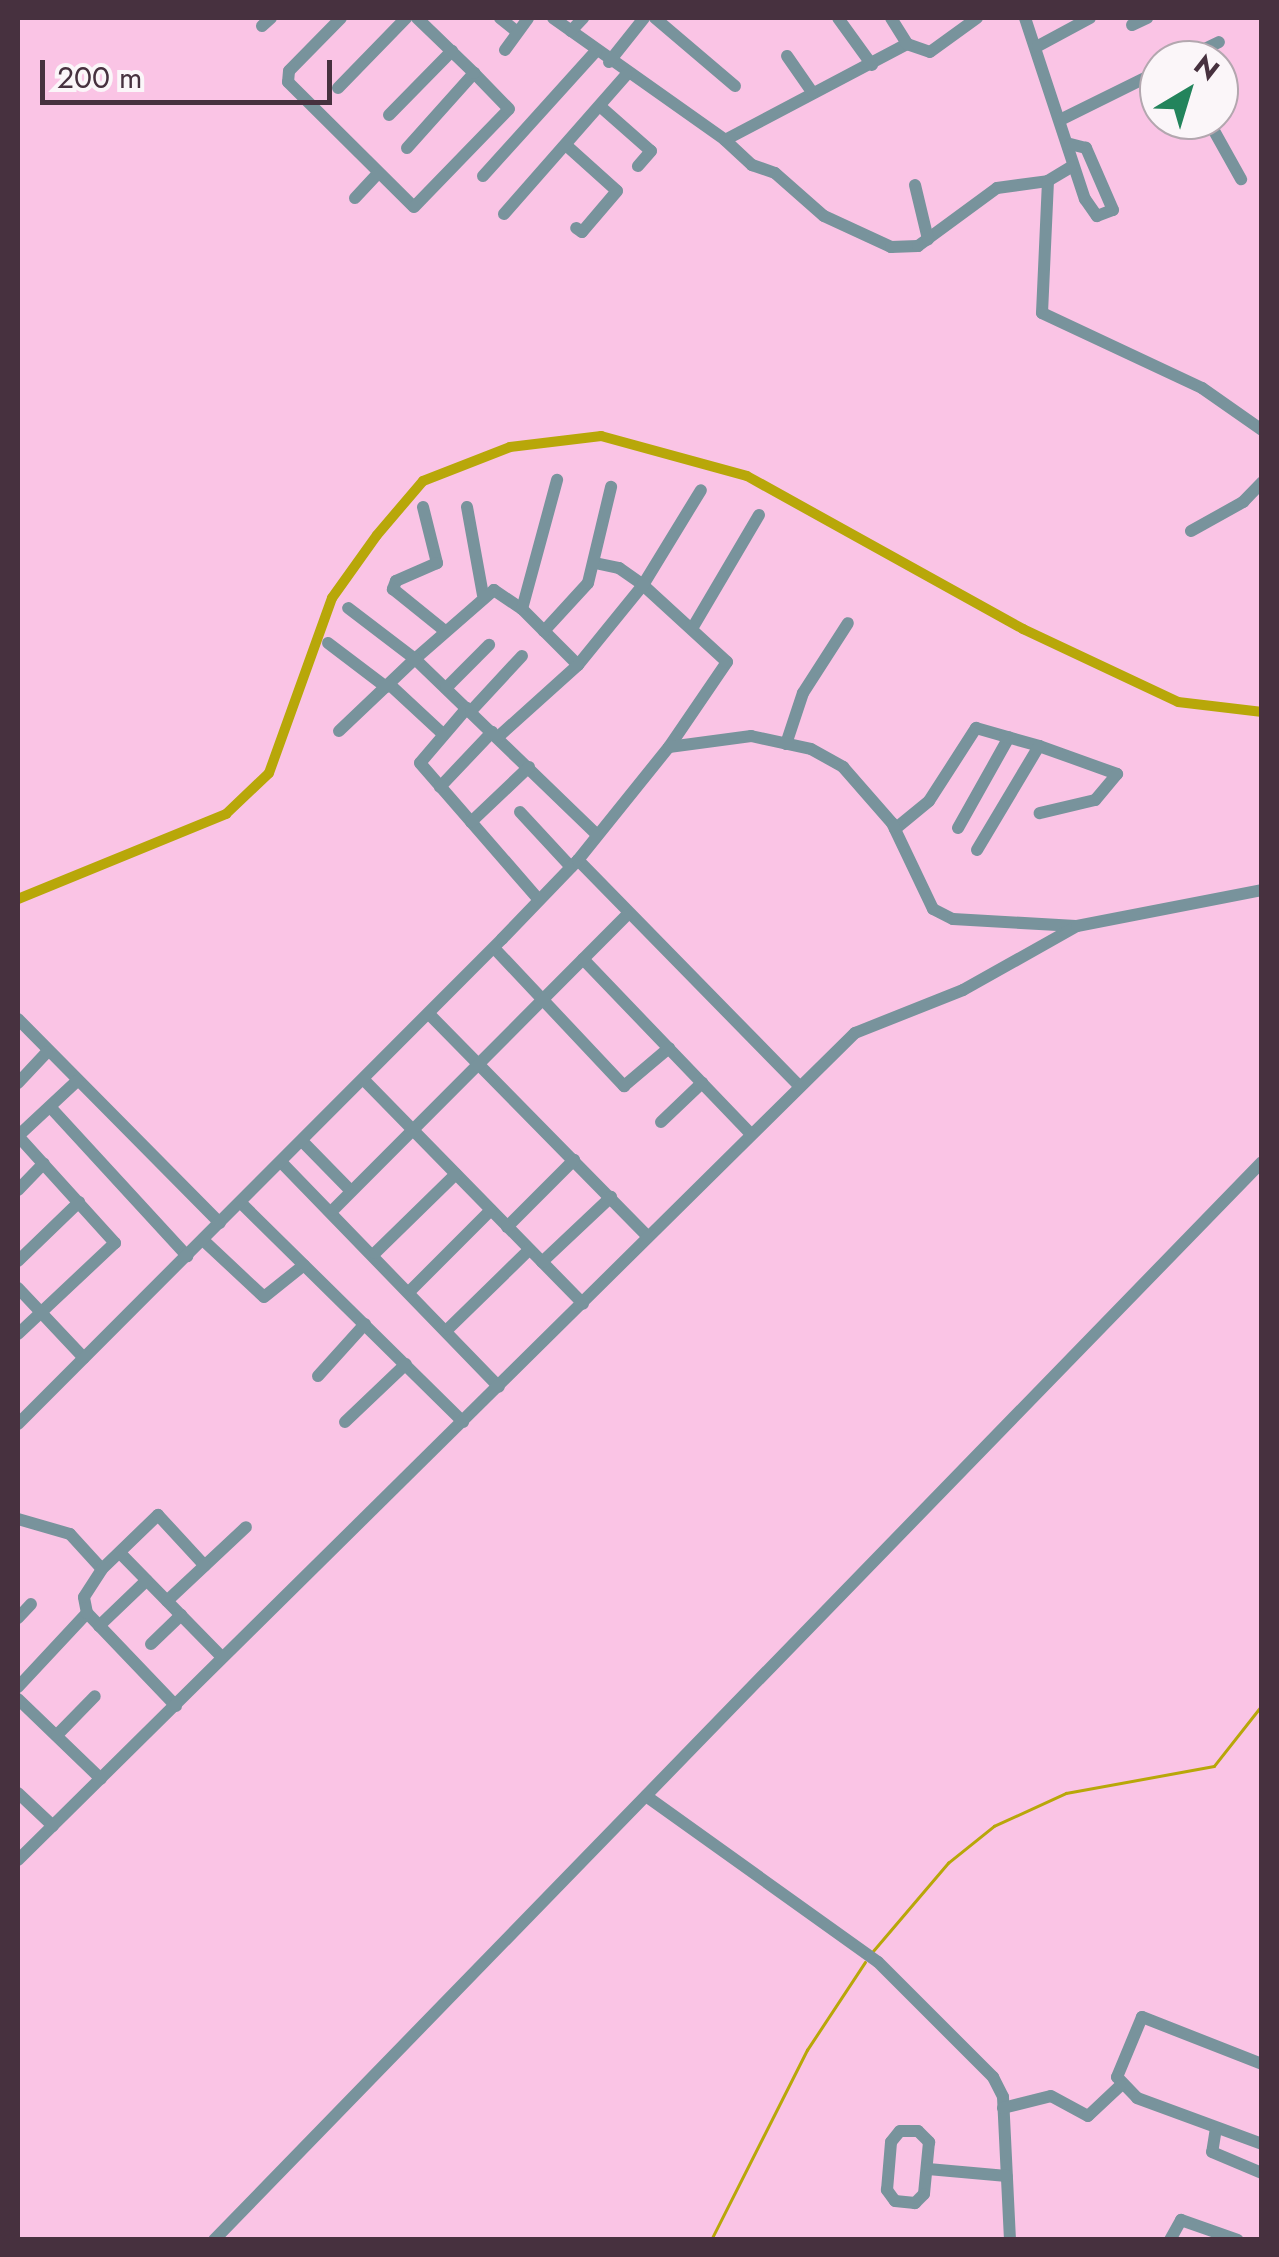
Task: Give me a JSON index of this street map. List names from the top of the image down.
{
  "scale_bar": "200 m",
  "north": "top right"
}
